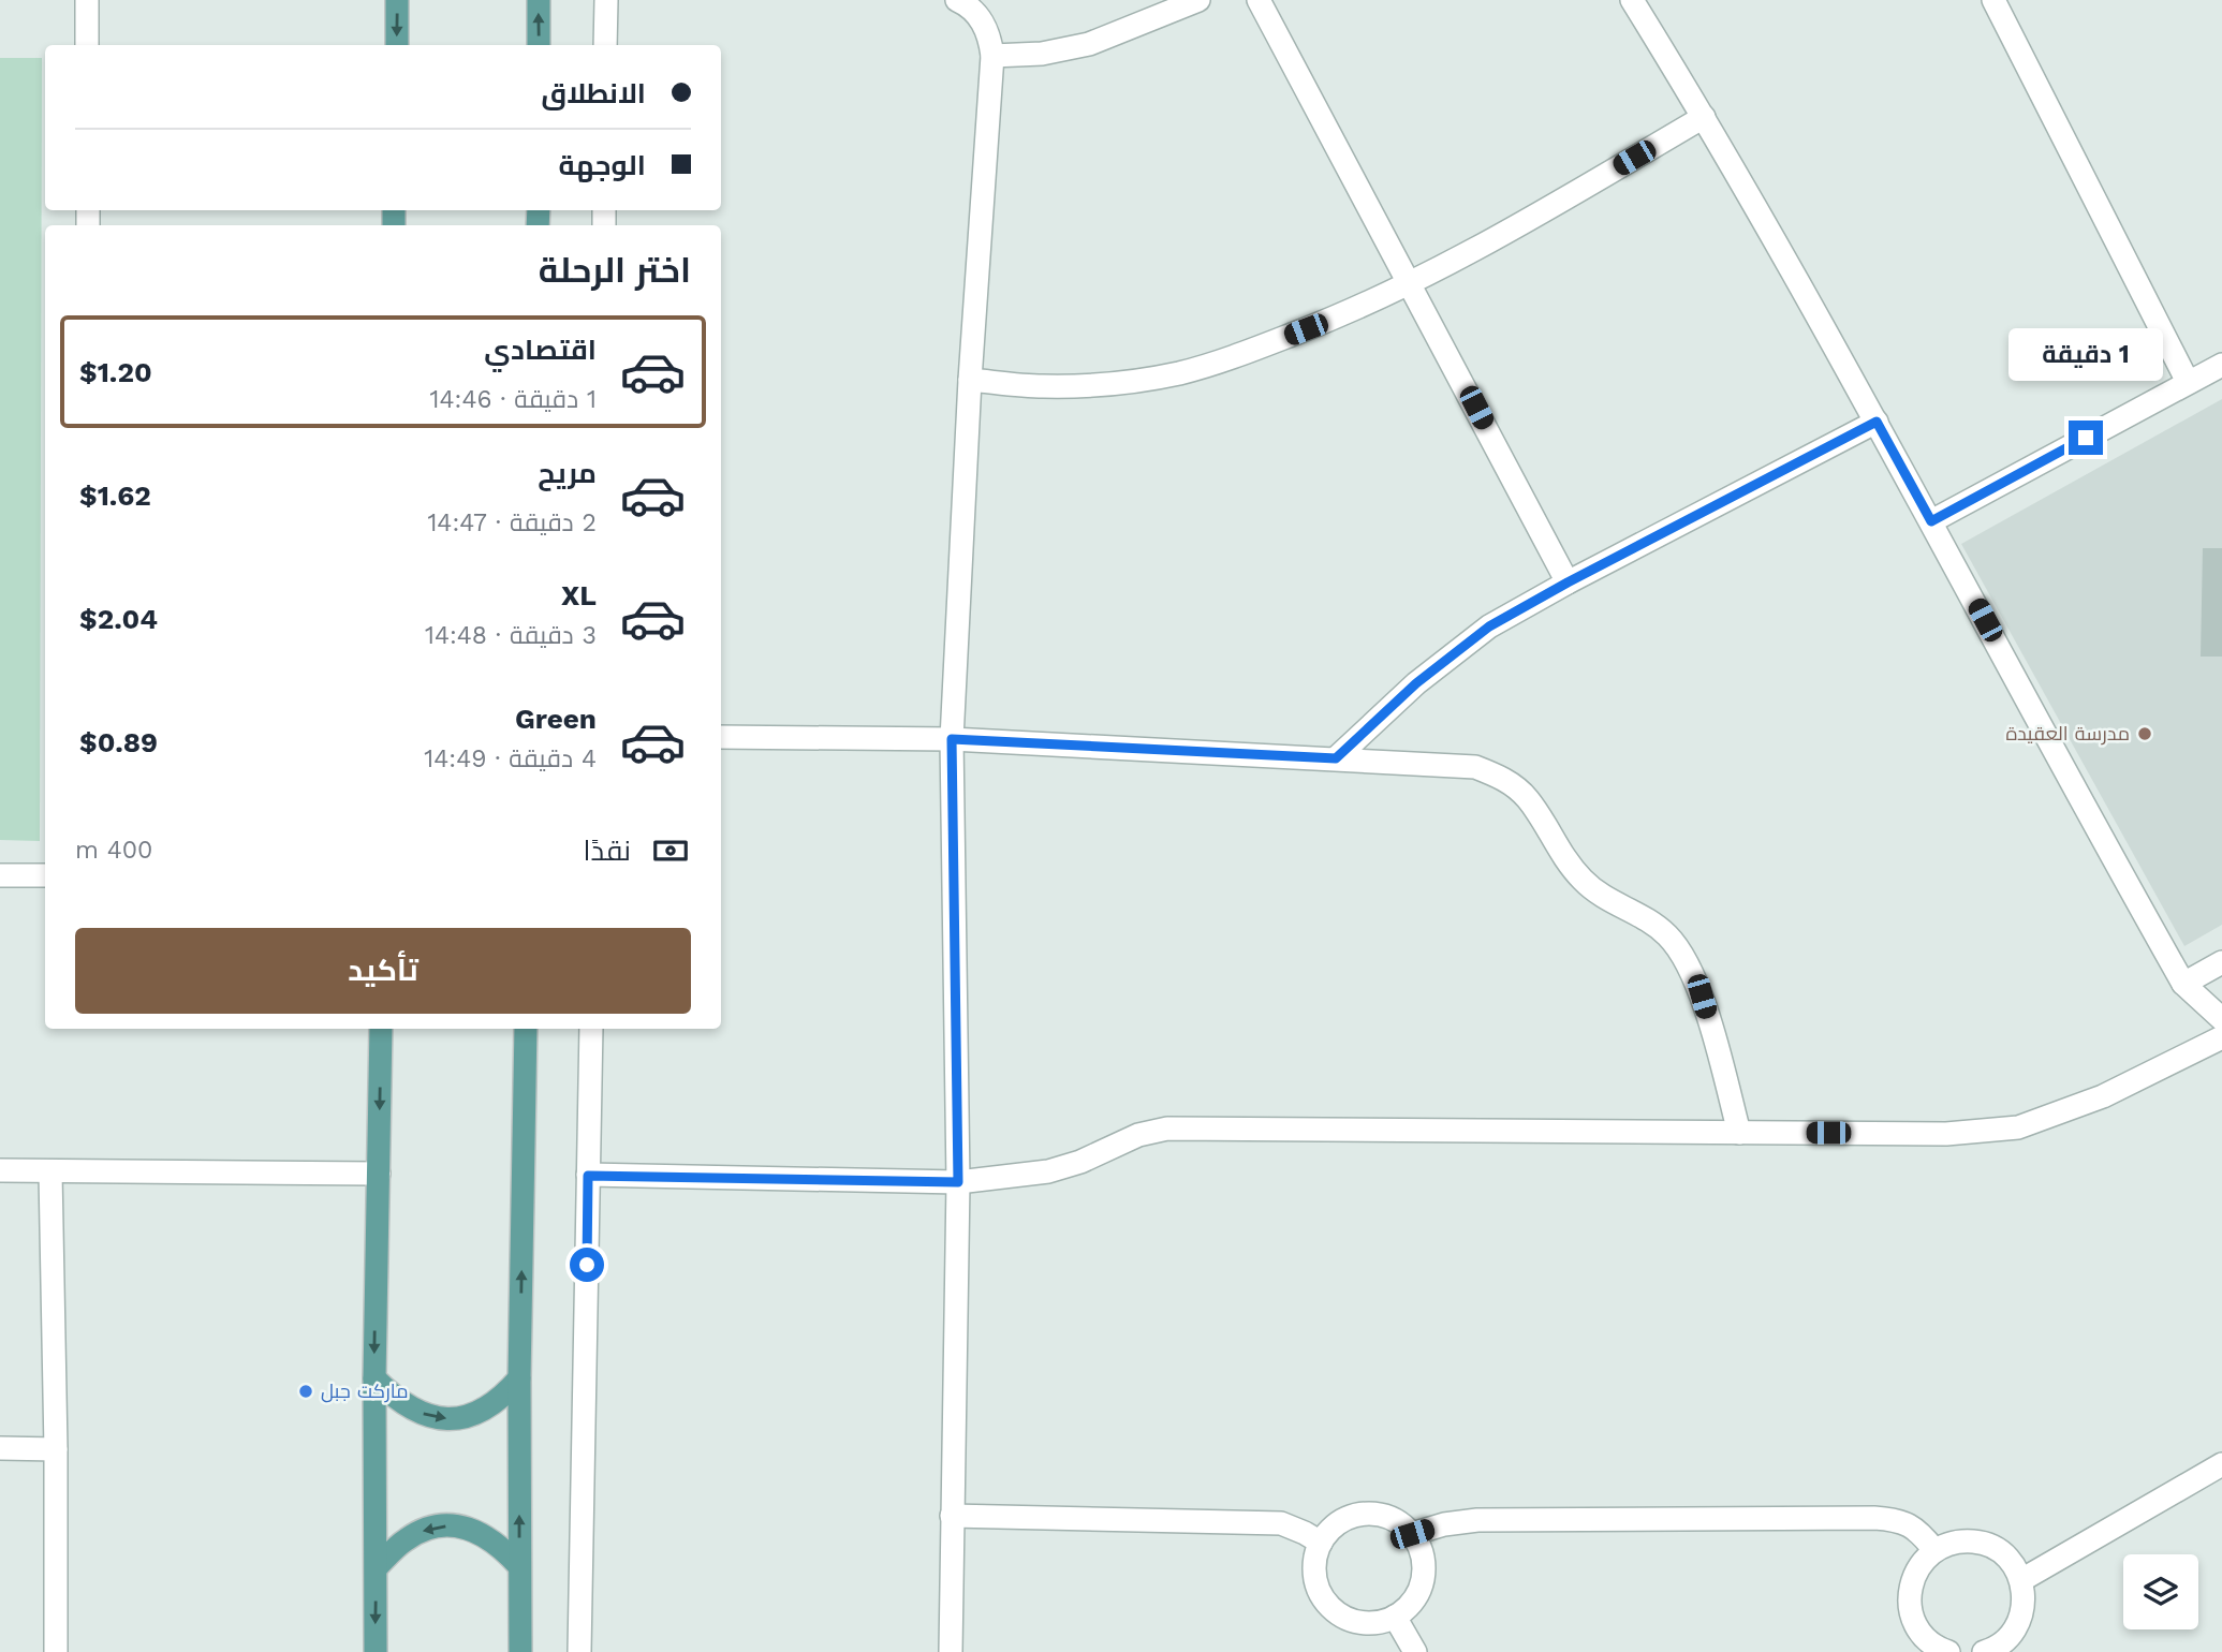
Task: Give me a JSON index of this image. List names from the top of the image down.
{
  "places": ["مدرسة العقيدة", "ماركت جبل"],
  "page": {
    "banner": ["الانطلاق", "الوجهة"],
    "heading": "اختر الرحلة",
    "list": [
      {
        "name": "اقتصادي",
        "note": "1 دقيقة · 14:46",
        "value": "$1.20"
      },
      {
        "name": "مريح",
        "note": "2 دقيقة · 14:47",
        "value": "$1.62"
      },
      {
        "name": "XL",
        "note": "3 دقيقة · 14:48",
        "value": "$2.04"
      },
      {
        "name": "Green",
        "note": "4 دقيقة · 14:49",
        "value": "$0.89"
      }
    ],
    "bubble": "1 دقيقة",
    "pay": ["نقدًا", "400 m"],
    "buttons": "تأكيد"
  }
}
